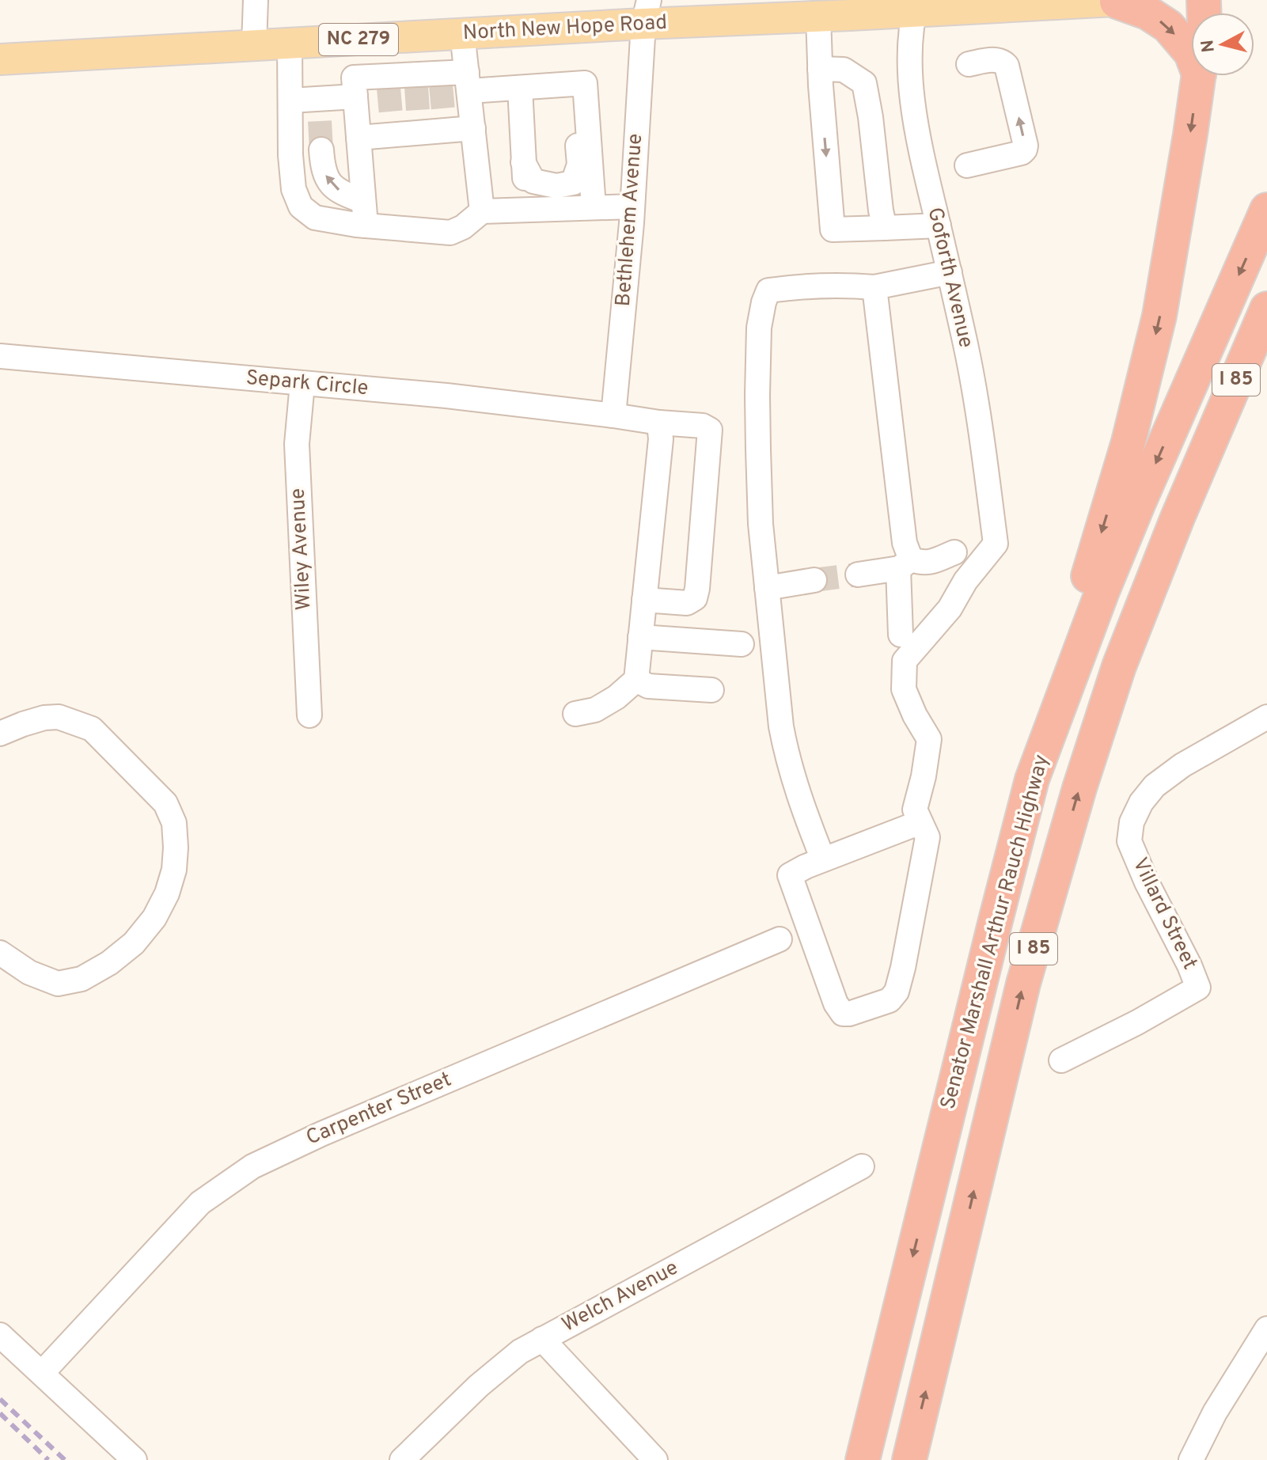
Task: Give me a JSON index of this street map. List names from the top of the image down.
{
  "streets": {
    "highway": ["I 85", "Senator Marshall Arthur Rauch Highway"],
    "main road": ["North New Hope Road", "NC 279"],
    "street": [
      "Bethlehem Avenue",
      "Goforth Avenue",
      "Separk Circle",
      "Wiley Avenue",
      "Villard Street",
      "Carpenter Street",
      "Welch Avenue"
    ]
  },
  "crossings": [
    ["North New Hope Road", "Bethlehem Avenue"],
    ["North New Hope Road", "Goforth Avenue"],
    ["Bethlehem Avenue", "Separk Circle"],
    ["Separk Circle", "Wiley Avenue"]
  ],
  "north": "left"
}
